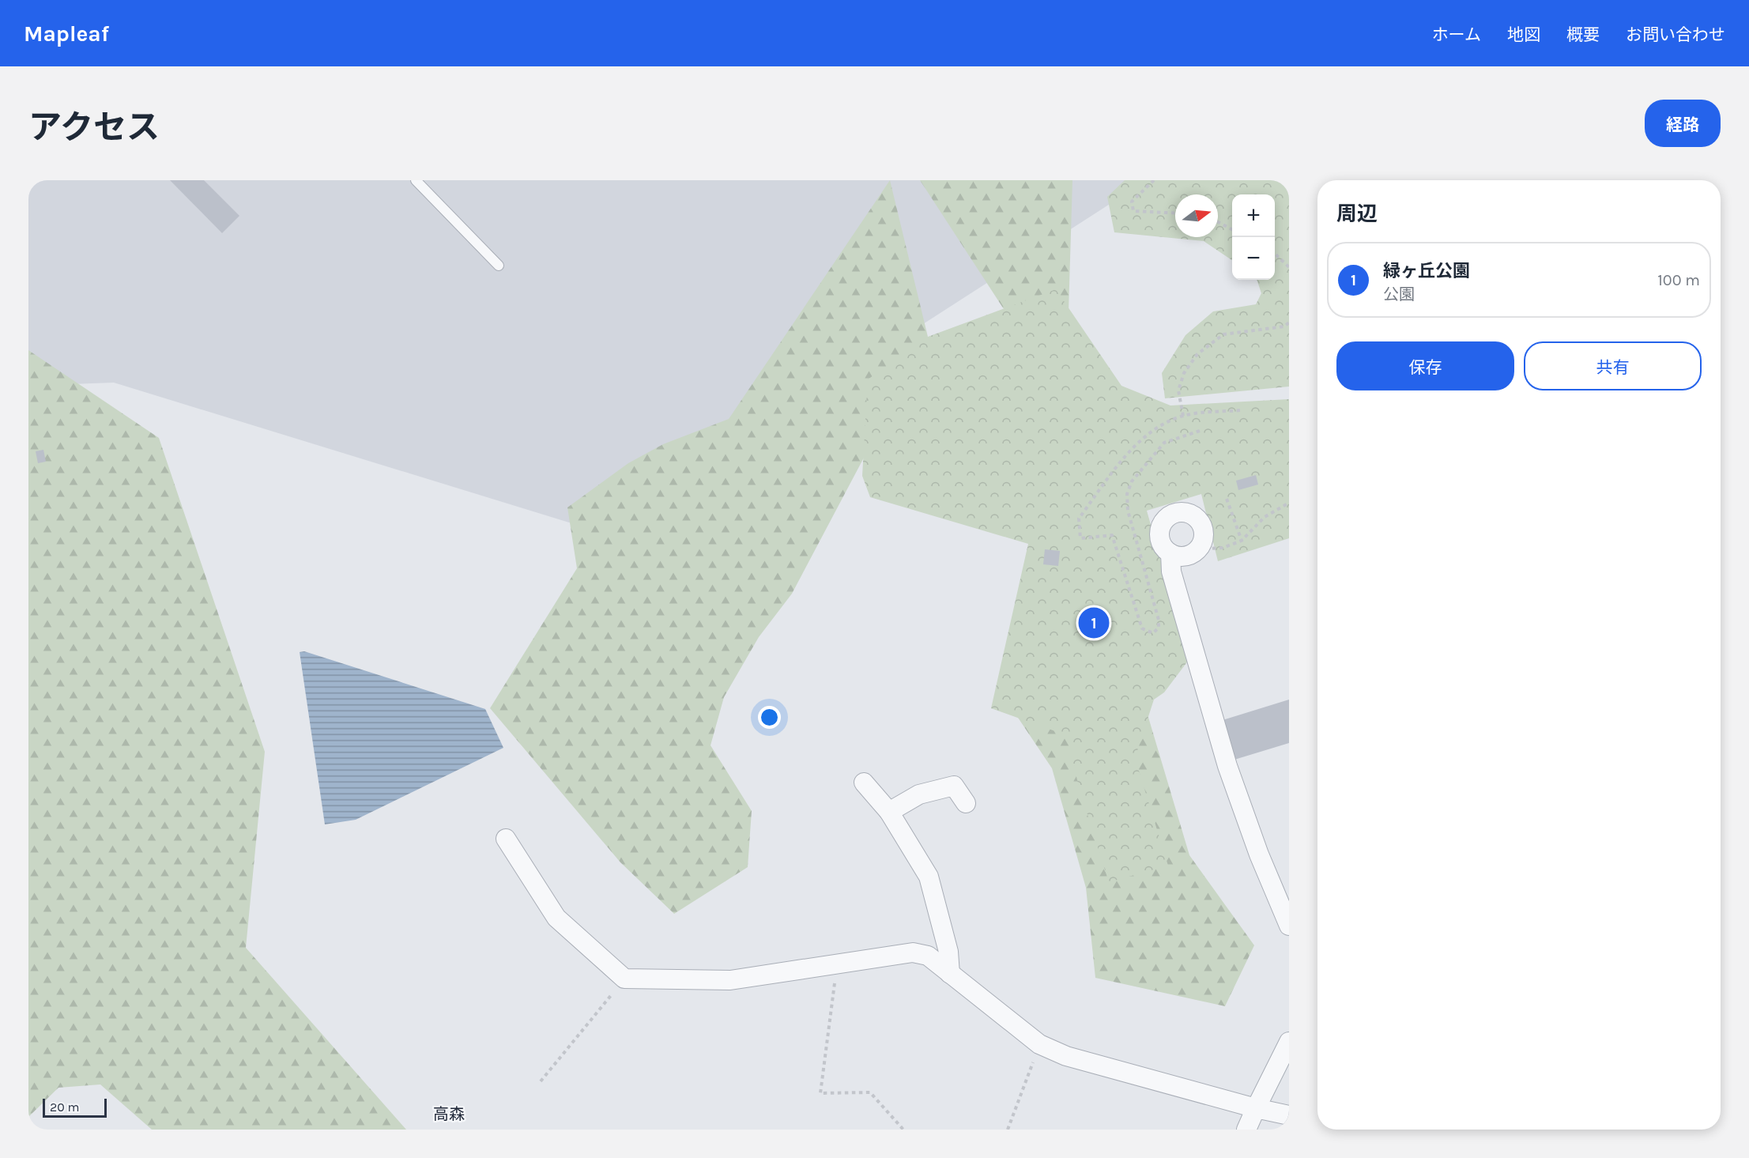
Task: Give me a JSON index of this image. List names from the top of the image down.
{
  "districts": ["高森"],
  "scale_bar": "20 m",
  "north": "right",
  "page": {
    "header": "Mapleaf",
    "nav": [
      "ホーム",
      "地図",
      "概要",
      "お問い合わせ"
    ],
    "title": "アクセス",
    "buttons": [
      "経路",
      ["保存", "共有"]
    ],
    "heading": "周辺",
    "map_buttons": ["+", "−"],
    "list": [
      {
        "mark": "1",
        "name": "緑ヶ丘公園",
        "note": "公園",
        "value": "100 m"
      }
    ],
    "pins": "1",
    "scale": "20 m"
  }
}
